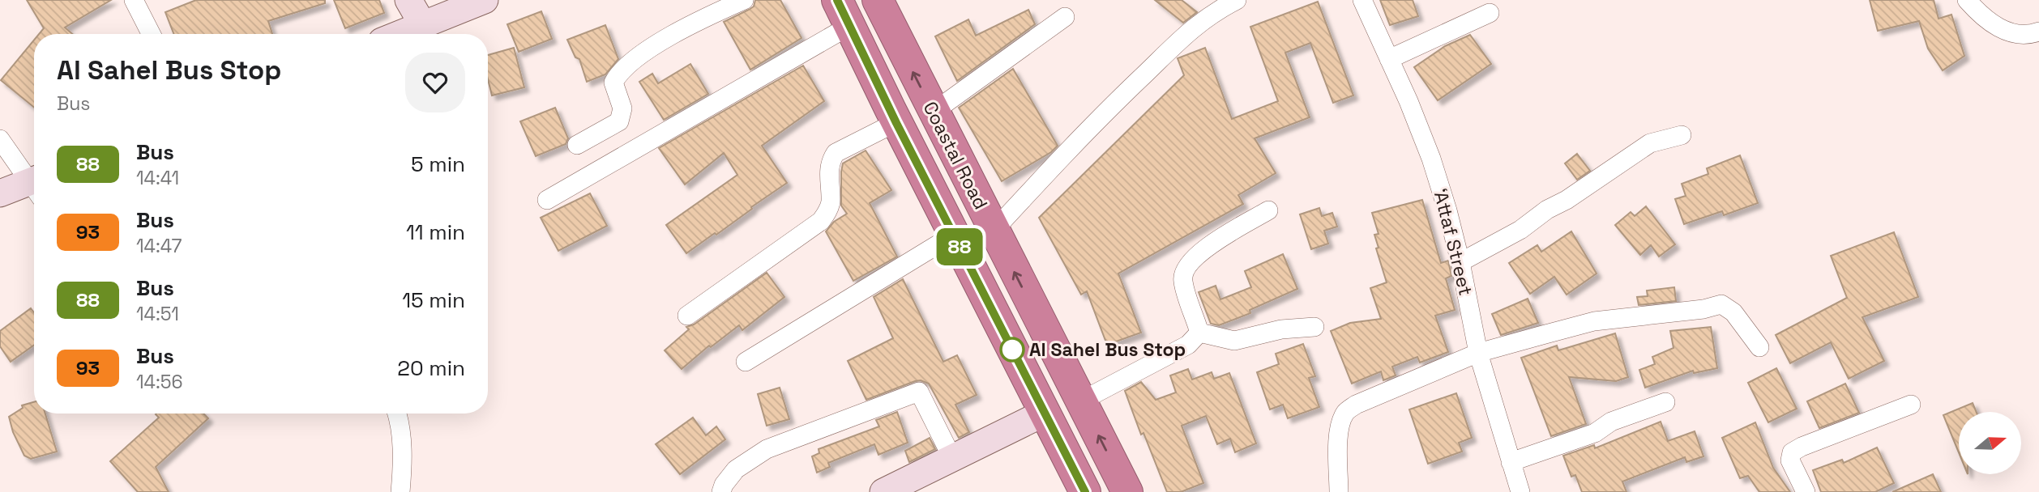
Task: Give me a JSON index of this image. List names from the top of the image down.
{
  "streets": {
    "highway": ["Coastal Road"],
    "street": ["‘Attaf Street"]
  },
  "places": ["Al Sahel Bus Stop"],
  "lines": ["bus line 88"],
  "north": "right",
  "page": {
    "on_map": "88",
    "heading": ["Al Sahel Bus Stop", "Bus"],
    "list": [
      {
        "mark": "88",
        "name": "Bus",
        "note": "14:41",
        "value": "5 min"
      },
      {
        "mark": "93",
        "name": "Bus",
        "note": "14:47",
        "value": "11 min"
      },
      {
        "mark": "88",
        "name": "Bus",
        "note": "14:51",
        "value": "15 min"
      },
      {
        "mark": "93",
        "name": "Bus",
        "note": "14:56",
        "value": "20 min"
      }
    ]
  }
}
